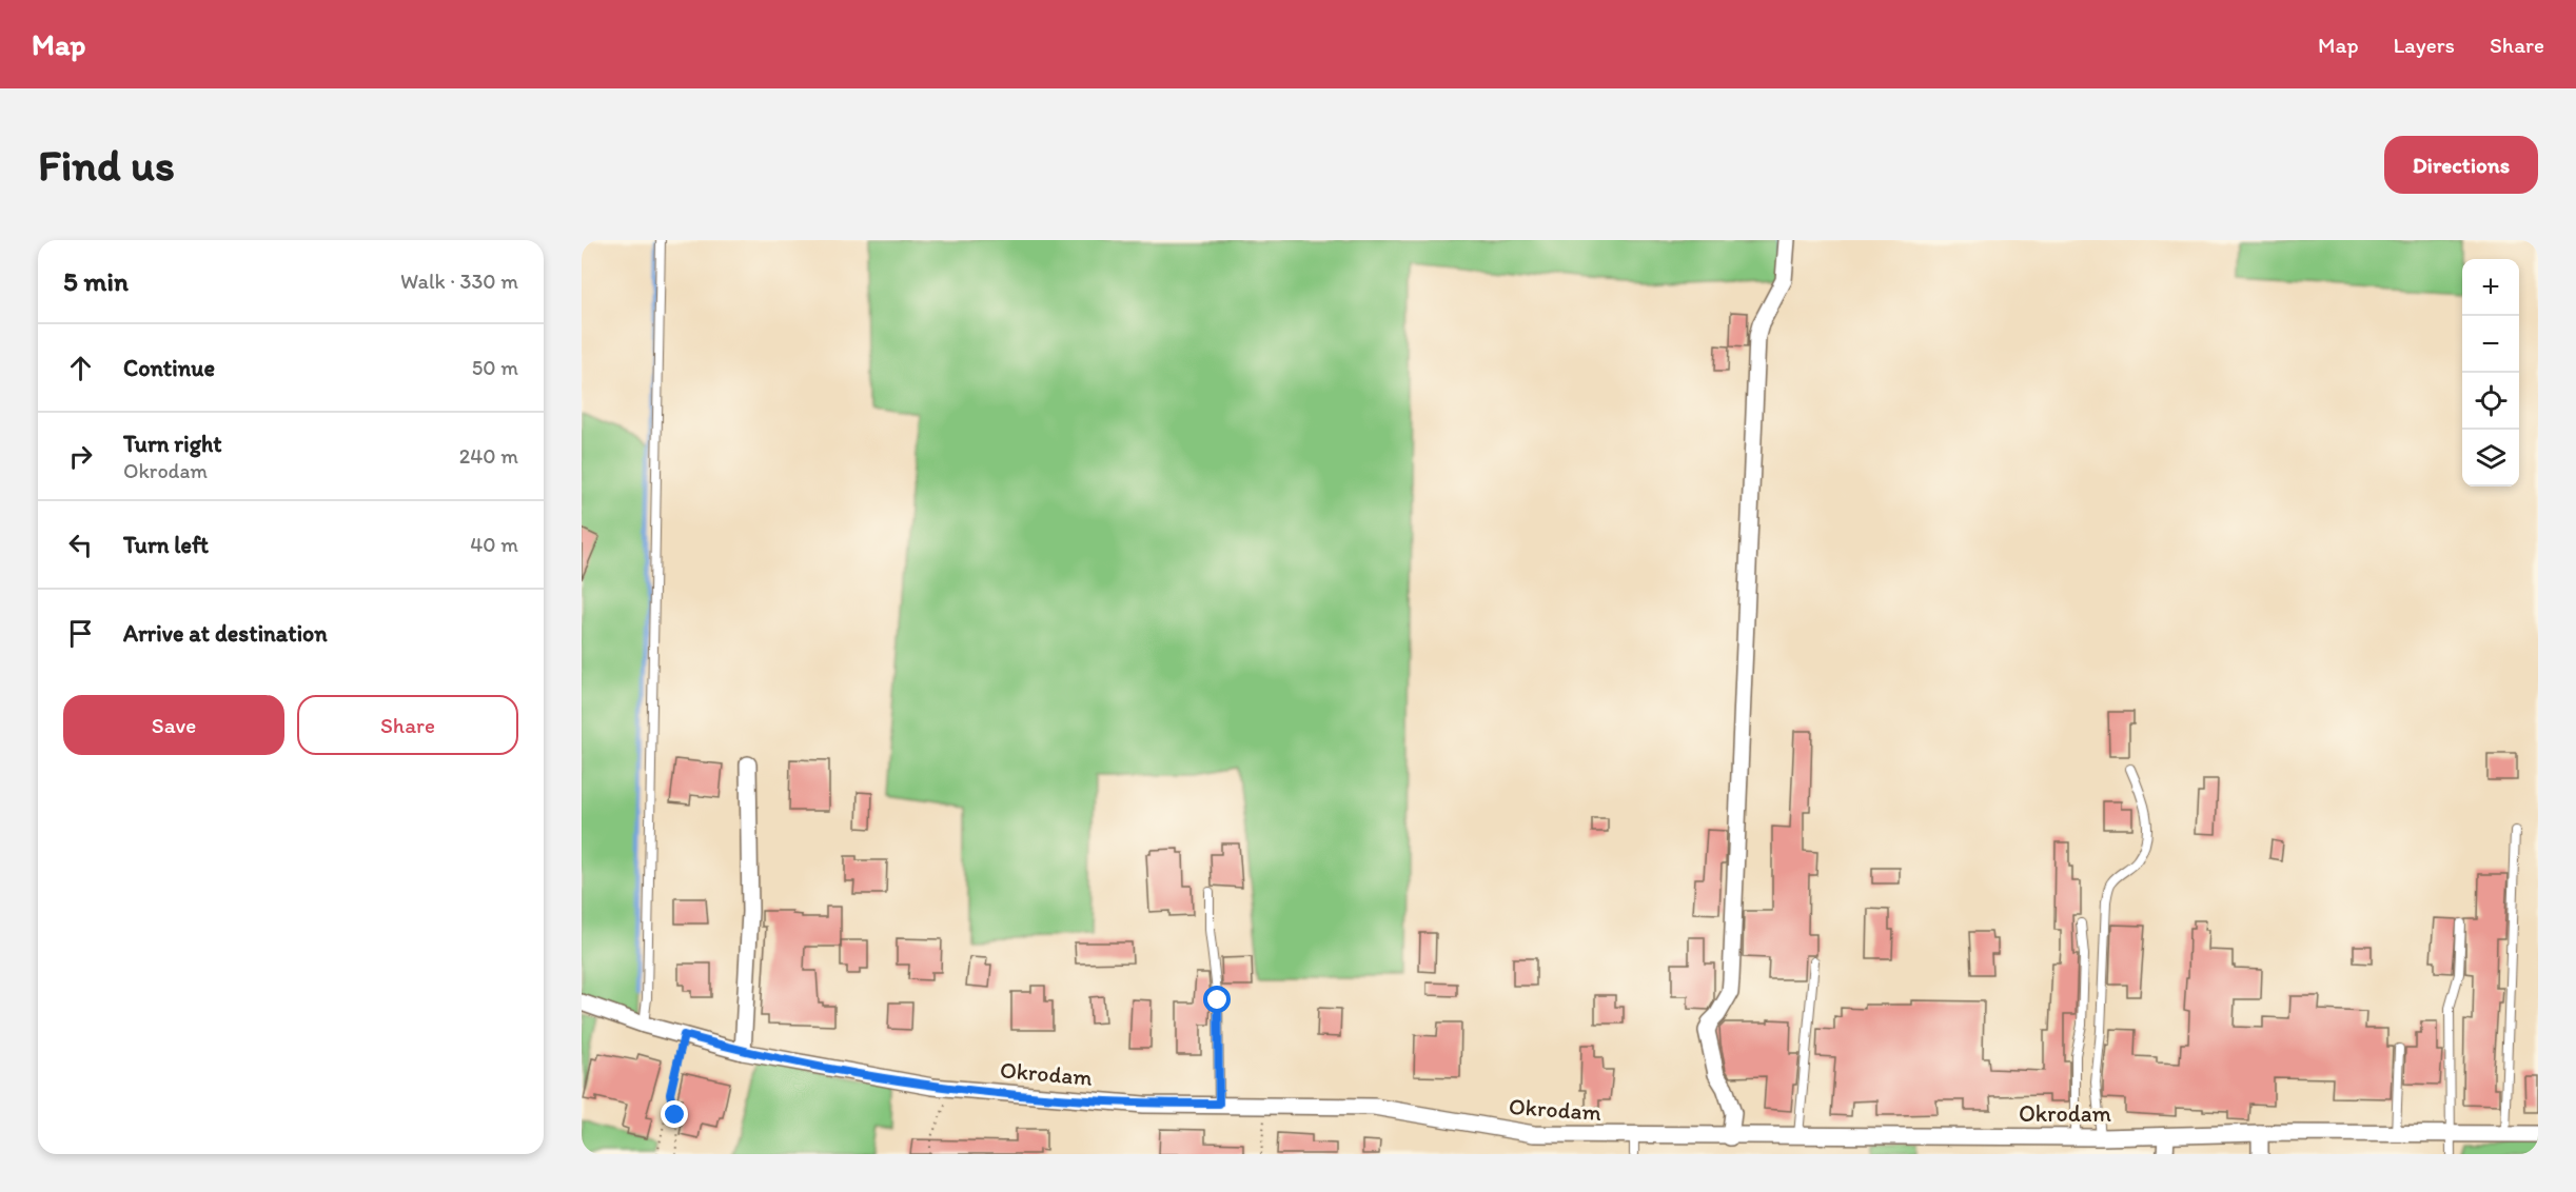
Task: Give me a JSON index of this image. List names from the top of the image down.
{
  "streets": {
    "street": ["Okrodam"]
  },
  "page": {
    "header": "Map",
    "nav": ["Map", "Layers", "Share"],
    "buttons": [
      "Directions",
      ["Save", "Share"]
    ],
    "title": "Find us",
    "heading": ["5 min", "Walk · 330 m"],
    "map_buttons": ["+", "−"],
    "list": [
      ["Continue", "50 m"],
      ["Turn right", "Okrodam", "240 m"],
      ["Turn left", "40 m"],
      "Arrive at destination"
    ]
  }
}
